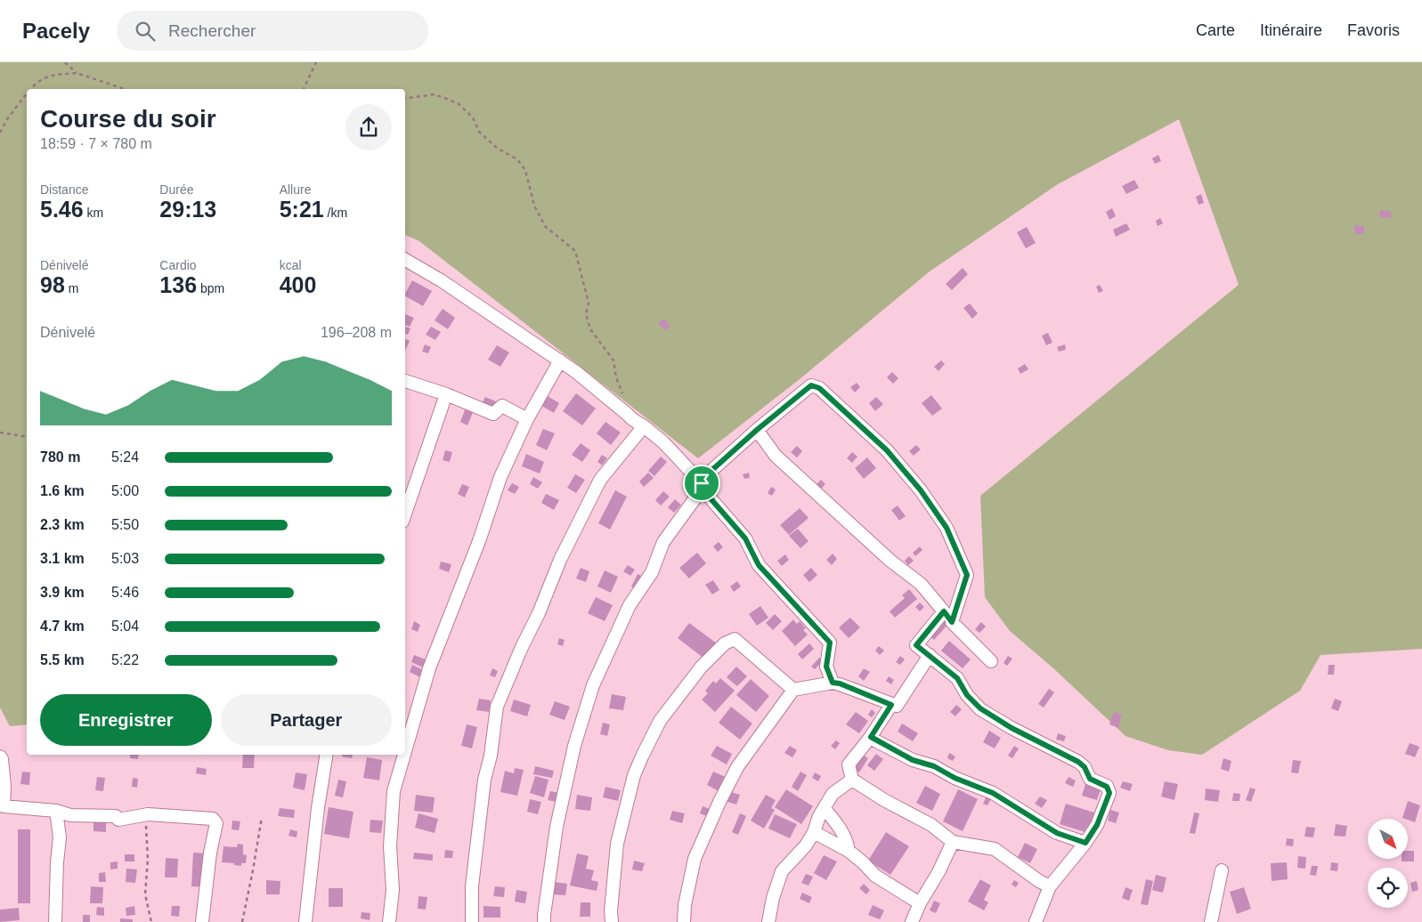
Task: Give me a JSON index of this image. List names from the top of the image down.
{
  "north": "bottom right",
  "page": {
    "header": "Pacely",
    "search": "Rechercher",
    "nav": ["Carte", "Itinéraire", "Favoris"],
    "heading": ["Course du soir", "18:59 · 7 × 780 m"],
    "stats": [
      ["Distance", "5.46 km"],
      ["Durée", "29:13"],
      ["Allure", "5:21 /km"],
      ["Dénivelé", "98 m"],
      ["Cardio", "136 bpm"],
      ["kcal", "400"]
    ],
    "chart": ["Dénivelé", "196–208 m"],
    "list": [
      {
        "name": "780 m",
        "note": "5:24"
      },
      {
        "name": "1.6 km",
        "note": "5:00"
      },
      {
        "name": "2.3 km",
        "note": "5:50"
      },
      {
        "name": "3.1 km",
        "note": "5:03"
      },
      {
        "name": "3.9 km",
        "note": "5:46"
      },
      {
        "name": "4.7 km",
        "note": "5:04"
      },
      {
        "name": "5.5 km",
        "note": "5:22"
      }
    ],
    "buttons": ["Enregistrer", "Partager"]
  }
}
